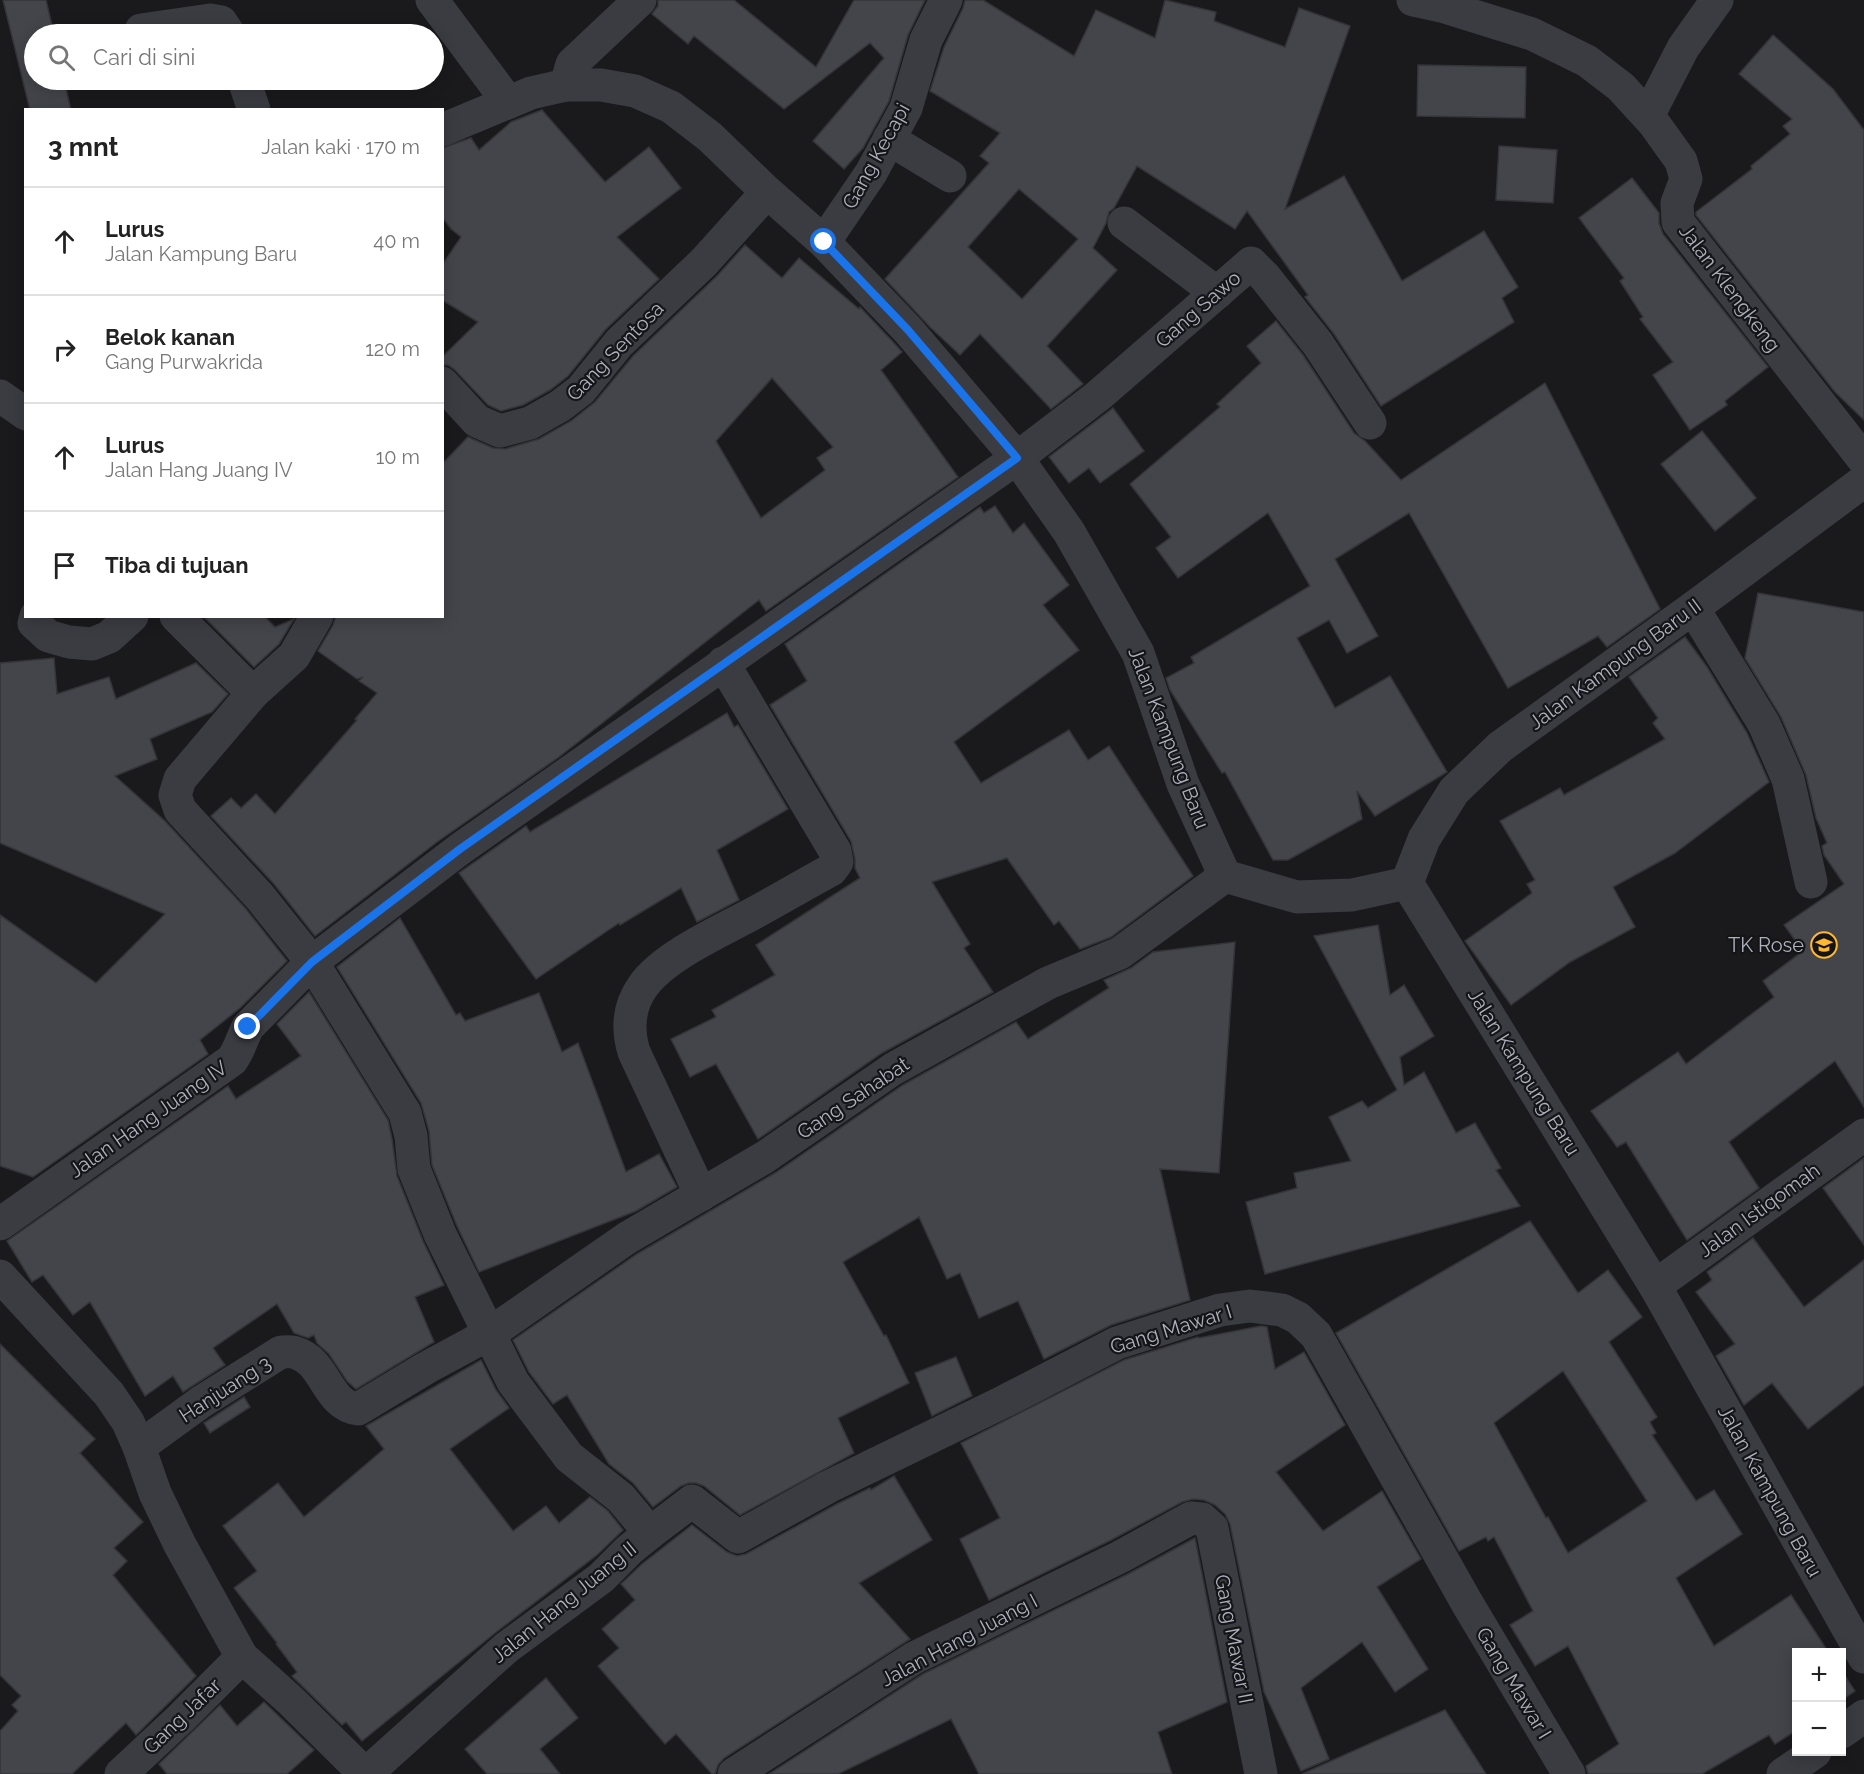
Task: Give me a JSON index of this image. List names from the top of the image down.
{
  "streets": {
    "street": [
      "Gang Kecapi",
      "Jalan Klengkeng",
      "Gang Sawo",
      "Gang Sentosa",
      "Jalan Kampung Baru II",
      "Jalan Kampung Baru",
      "Gang Sahabat",
      "Jalan Hang Juang IV",
      "Jalan Istiqomah",
      "Gang Mawar I",
      "Hanjuang 3",
      "Jalan Hang Juang II",
      "Gang Mawar II",
      "Jalan Hang Juang I",
      "Gang Jafar"
    ]
  },
  "crossings": [
    ["Gang Kecapi", "Jalan Kampung Baru"],
    ["Gang Sawo", "Jalan Kampung Baru"],
    ["Gang Sawo", "Jalan Hang Juang IV"],
    ["Gang Sentosa", "Jalan Kampung Baru"],
    ["Jalan Kampung Baru II", "Jalan Kampung Baru"],
    ["Jalan Kampung Baru", "Gang Sahabat"],
    ["Jalan Kampung Baru", "Jalan Istiqomah"],
    ["Gang Sahabat", "Hanjuang 3"],
    ["Gang Sahabat", "Jalan Hang Juang II"],
    ["Jalan Hang Juang IV", "Jalan Hang Juang II"],
    ["Gang Mawar I", "Jalan Hang Juang II"],
    ["Hanjuang 3", "Jalan Hang Juang II"],
    ["Gang Mawar II", "Jalan Hang Juang I"]
  ],
  "places": {
    "school or university": ["TK Rose"]
  },
  "page": {
    "search": "Cari di sini",
    "heading": ["3 mnt", "Jalan kaki · 170 m"],
    "list": [
      ["Lurus", "Jalan Kampung Baru", "40 m"],
      ["Belok kanan", "Gang Purwakrida", "120 m"],
      ["Lurus", "Jalan Hang Juang IV", "10 m"],
      "Tiba di tujuan"
    ],
    "map_buttons": ["+", "−"]
  }
}
